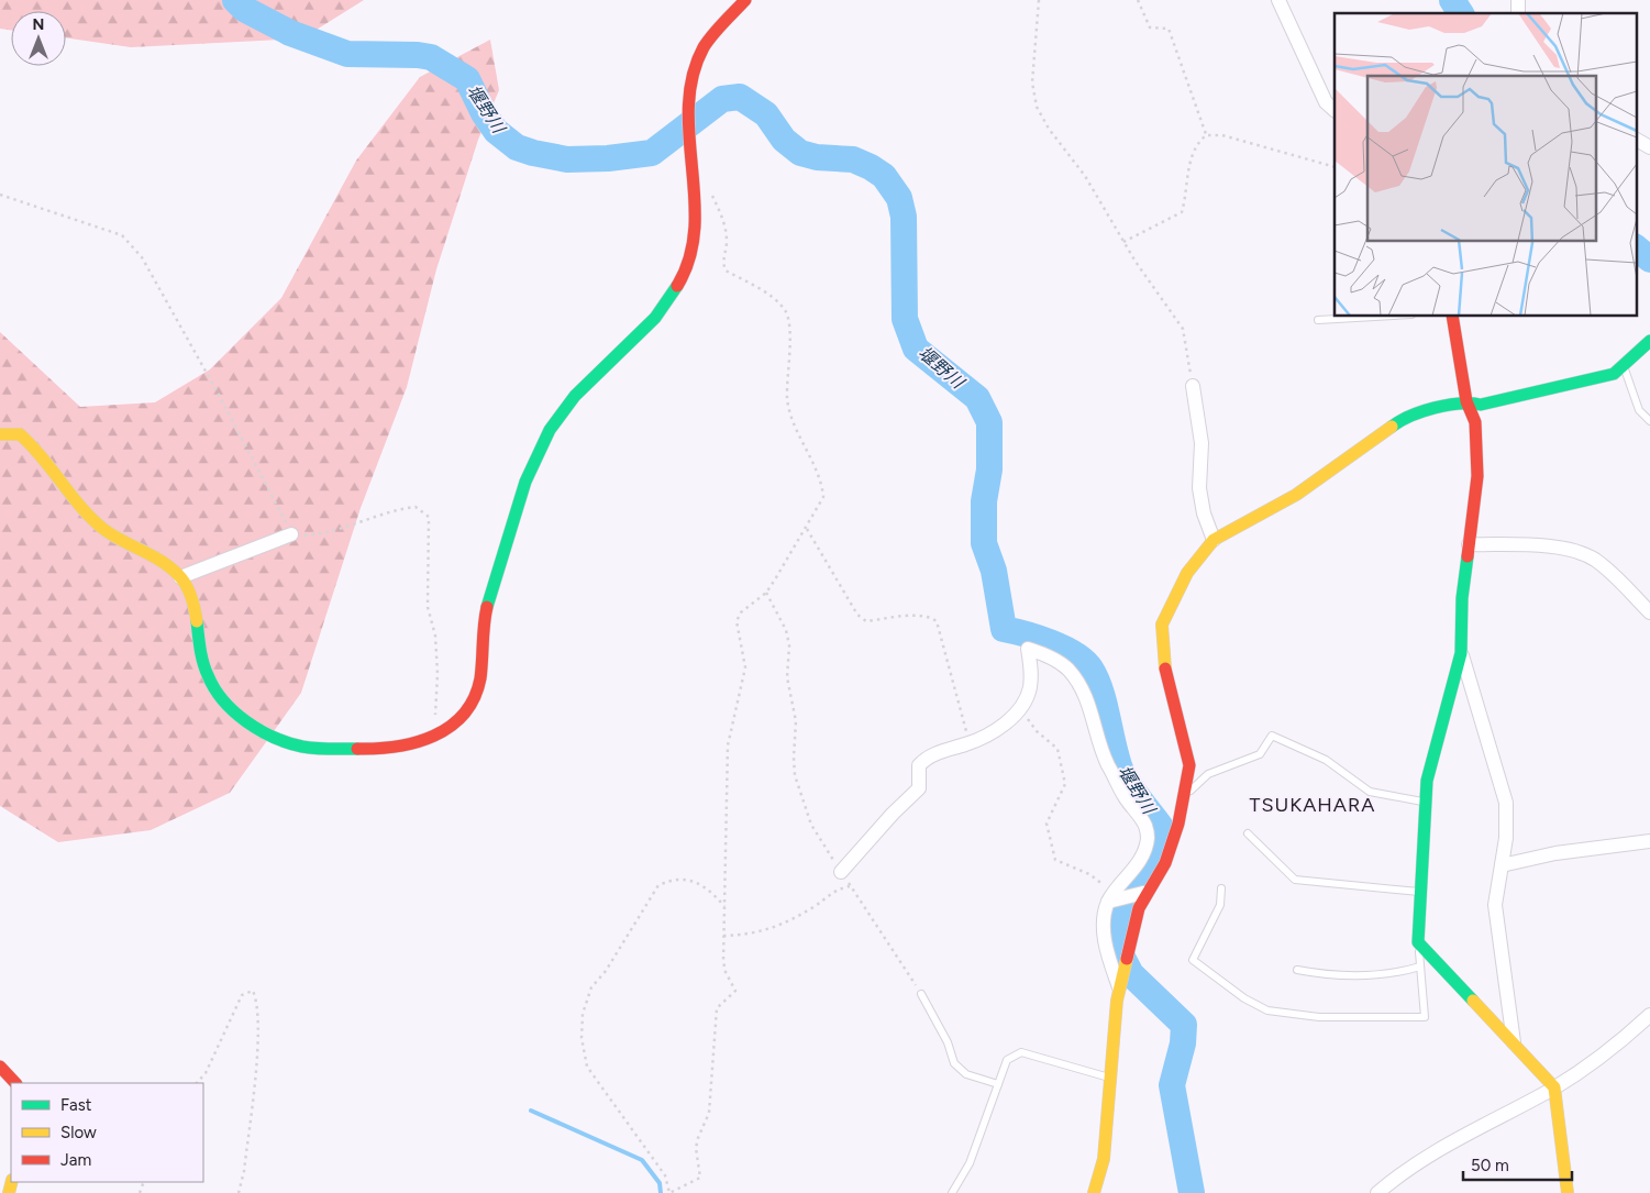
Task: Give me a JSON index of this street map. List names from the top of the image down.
{
  "districts": ["TSUKAHARA"],
  "water": ["堰野川"],
  "legend": ["Fast", "Slow", "Jam"],
  "scale_bar": "50 m",
  "north": "top"
}
